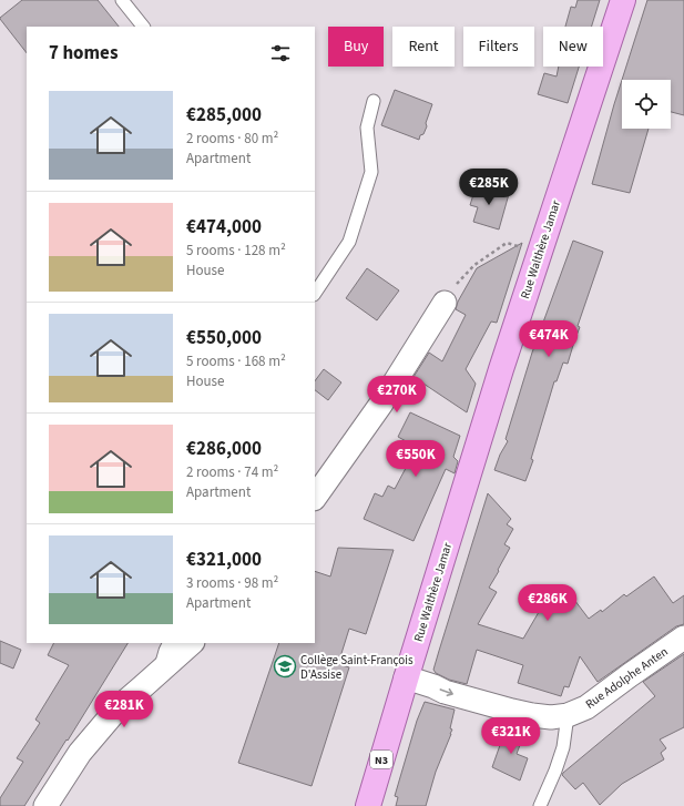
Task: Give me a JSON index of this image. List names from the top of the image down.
{
  "streets": {
    "main road": ["Rue Walthère Jamar", "N3"],
    "street": ["Rue Adolphe Anten"]
  },
  "crossings": [
    ["Rue Walthère Jamar", "Rue Adolphe Anten"]
  ],
  "one_way": ["Rue Adolphe Anten"],
  "places": {
    "school or university": ["Collège Saint-François D'Assise"]
  },
  "page": {
    "chip": [
      "Buy",
      "Rent",
      "Filters",
      "New"
    ],
    "heading": "7 homes",
    "list": [
      {
        "name": "€285,000",
        "note": "2 rooms · 80 m² · Apartment"
      },
      {
        "name": "€474,000",
        "note": "5 rooms · 128 m² · House"
      },
      {
        "name": "€550,000",
        "note": "5 rooms · 168 m² · House"
      },
      {
        "name": "€286,000",
        "note": "2 rooms · 74 m² · Apartment"
      },
      {
        "name": "€321,000",
        "note": "3 rooms · 98 m² · Apartment"
      }
    ],
    "price": [
      "€285K",
      "€474K",
      "€270K",
      "€550K",
      "€286K",
      "€281K",
      "€321K"
    ]
  }
}
